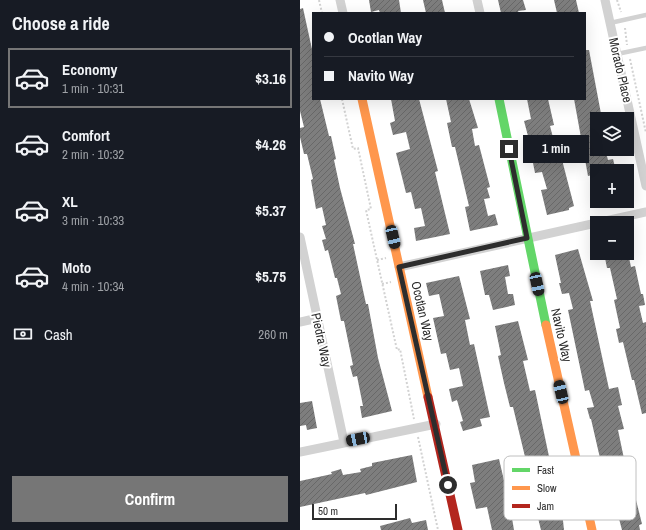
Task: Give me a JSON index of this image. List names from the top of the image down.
{
  "streets": {
    "street": [
      "Morado Place",
      "Ocotlan Way",
      "Navito Way",
      "Piedra Way"
    ]
  },
  "legend": ["Fast", "Slow", "Jam"],
  "scale_bar": "50 m",
  "page": {
    "heading": "Choose a ride",
    "banner": ["Ocotlan Way", "Navito Way"],
    "list": [
      {
        "name": "Economy",
        "note": "1 min · 10:31",
        "value": "$3.16"
      },
      {
        "name": "Comfort",
        "note": "2 min · 10:32",
        "value": "$4.26"
      },
      {
        "name": "XL",
        "note": "3 min · 10:33",
        "value": "$5.37"
      },
      {
        "name": "Moto",
        "note": "4 min · 10:34",
        "value": "$5.75"
      }
    ],
    "map_buttons": ["+", "−"],
    "bubble": "1 min",
    "pay": ["Cash", "260 m"],
    "buttons": "Confirm",
    "scale": "50 m"
  }
}
